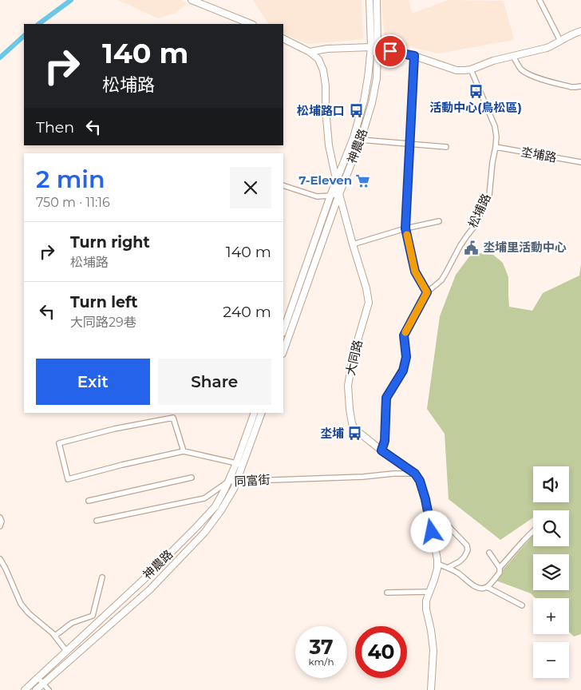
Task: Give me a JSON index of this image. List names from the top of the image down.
{
  "streets": {
    "street": [
      "神農路",
      "坔埔路",
      "松埔路",
      "大同路",
      "同富街"
    ]
  },
  "crossings": [
    ["神農路", "大同路"],
    ["神農路", "同富街"],
    ["坔埔路", "松埔路"],
    ["松埔路", "大同路"],
    ["大同路", "同富街"]
  ],
  "places": {
    "bus stop": ["活動中心(鳥松區)", "松埔路口", "坔埔"],
    "supermarket": ["7-Eleven"],
    "public building": ["坔埔里活動中心"]
  },
  "page": {
    "turn": ["140 m", "松埔路"],
    "then": "Then",
    "heading": ["2 min", "750 m · 11:16"],
    "list": [
      {
        "name": "Turn right",
        "note": "松埔路",
        "value": "140 m"
      },
      {
        "name": "Turn left",
        "note": "大同路29巷",
        "value": "240 m"
      }
    ],
    "buttons": ["Exit", "Share"],
    "map_buttons": ["+", "−"],
    "speed": "37 km/h",
    "limit": "40"
  }
}
